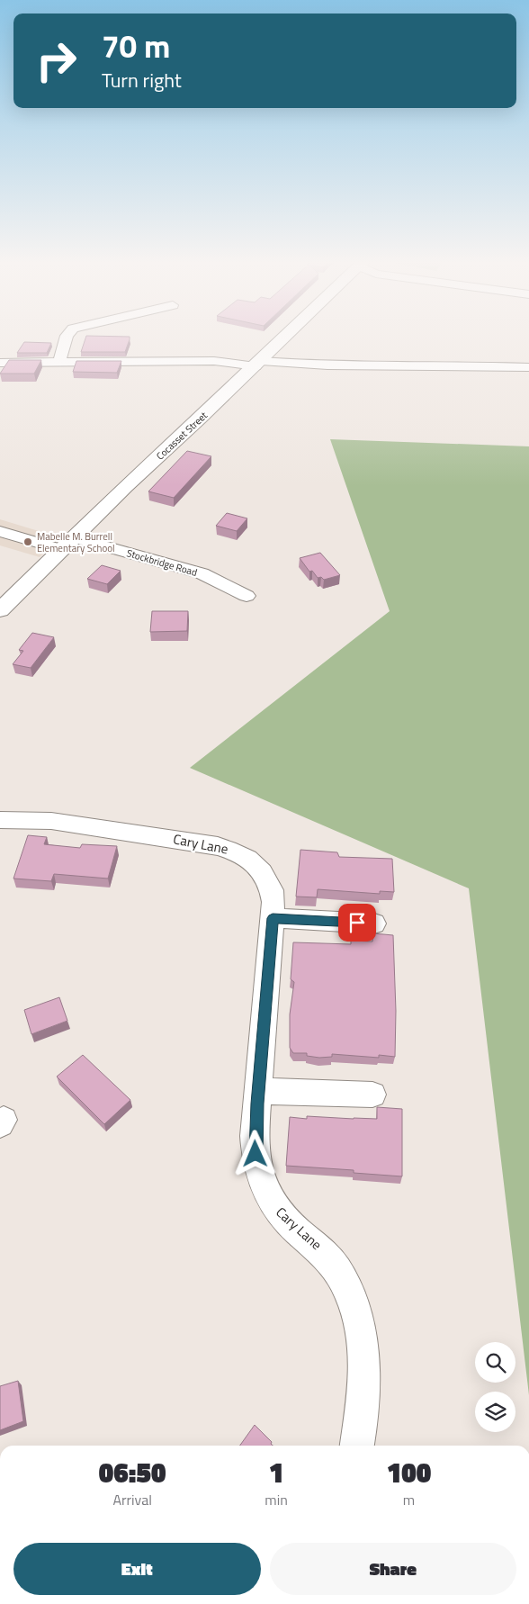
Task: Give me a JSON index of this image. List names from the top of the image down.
{
  "streets": {
    "main road": ["Cocasset Street"],
    "street": ["Stockbridge Road", "Cary Lane"]
  },
  "crossings": [
    ["Cocasset Street", "Stockbridge Road"]
  ],
  "places": ["Mabelle M. Burrell Elementary School"],
  "page": {
    "turn": ["70 m", "Turn right"],
    "eta": [
      "06:50",
      "Arrival",
      "1",
      "min",
      "100",
      "m"
    ],
    "buttons": ["Exit", "Share"]
  }
}
